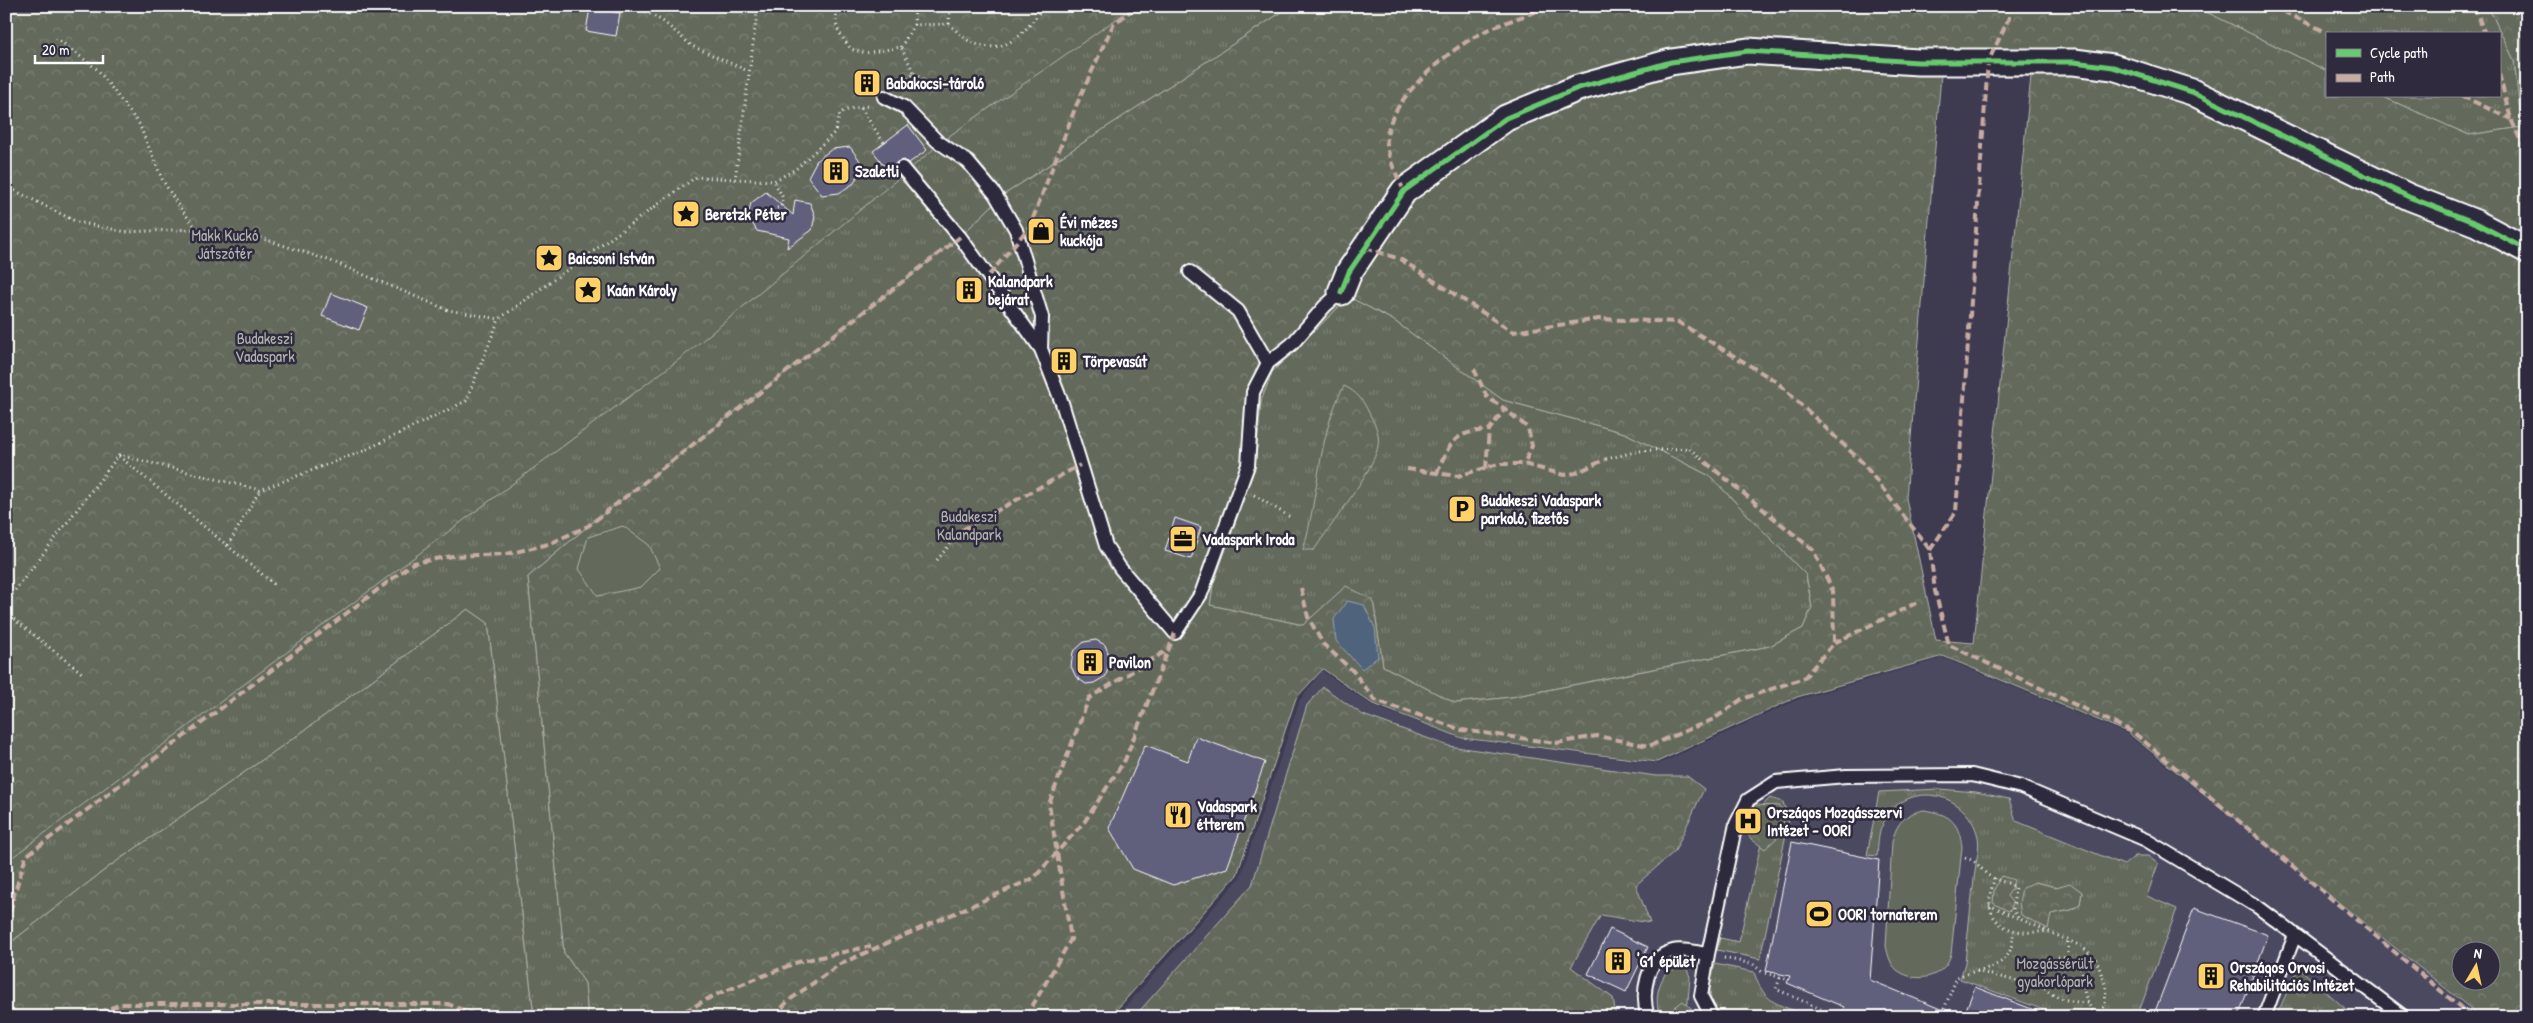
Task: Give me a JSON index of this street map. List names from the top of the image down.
{
  "parks": [
    "Makk Kuckó Játszótér",
    "Budakeszi Vadaspark",
    "Budakeszi Kalandpark",
    "Mozgássérült gyakorlópark"
  ],
  "places": {
    "building": [
      "Babakocsi-tároló",
      "Szaletli",
      "Kalandpark bejárat",
      "Törpevasút",
      "Pavilon",
      "'G1' épület",
      "Országos Orvosi Rehabilitációs Intézet"
    ],
    "place": ["Beretzk Péter", "Baicsoni István", "Kaán Károly"],
    "shop": ["Évi mézes kuckója"],
    "parking": ["Budakeszi Vadaspark parkoló, fizetős"],
    "office": ["Vadaspark Iroda"],
    "restaurant": ["Vadaspark étterem"],
    "hospital": ["Országos Mozgásszervi Intézet - OORI"],
    "sports": ["OORI tornaterem"]
  },
  "legend": ["Cycle path", "Path"],
  "scale_bar": "20 m",
  "north": "top"
}
